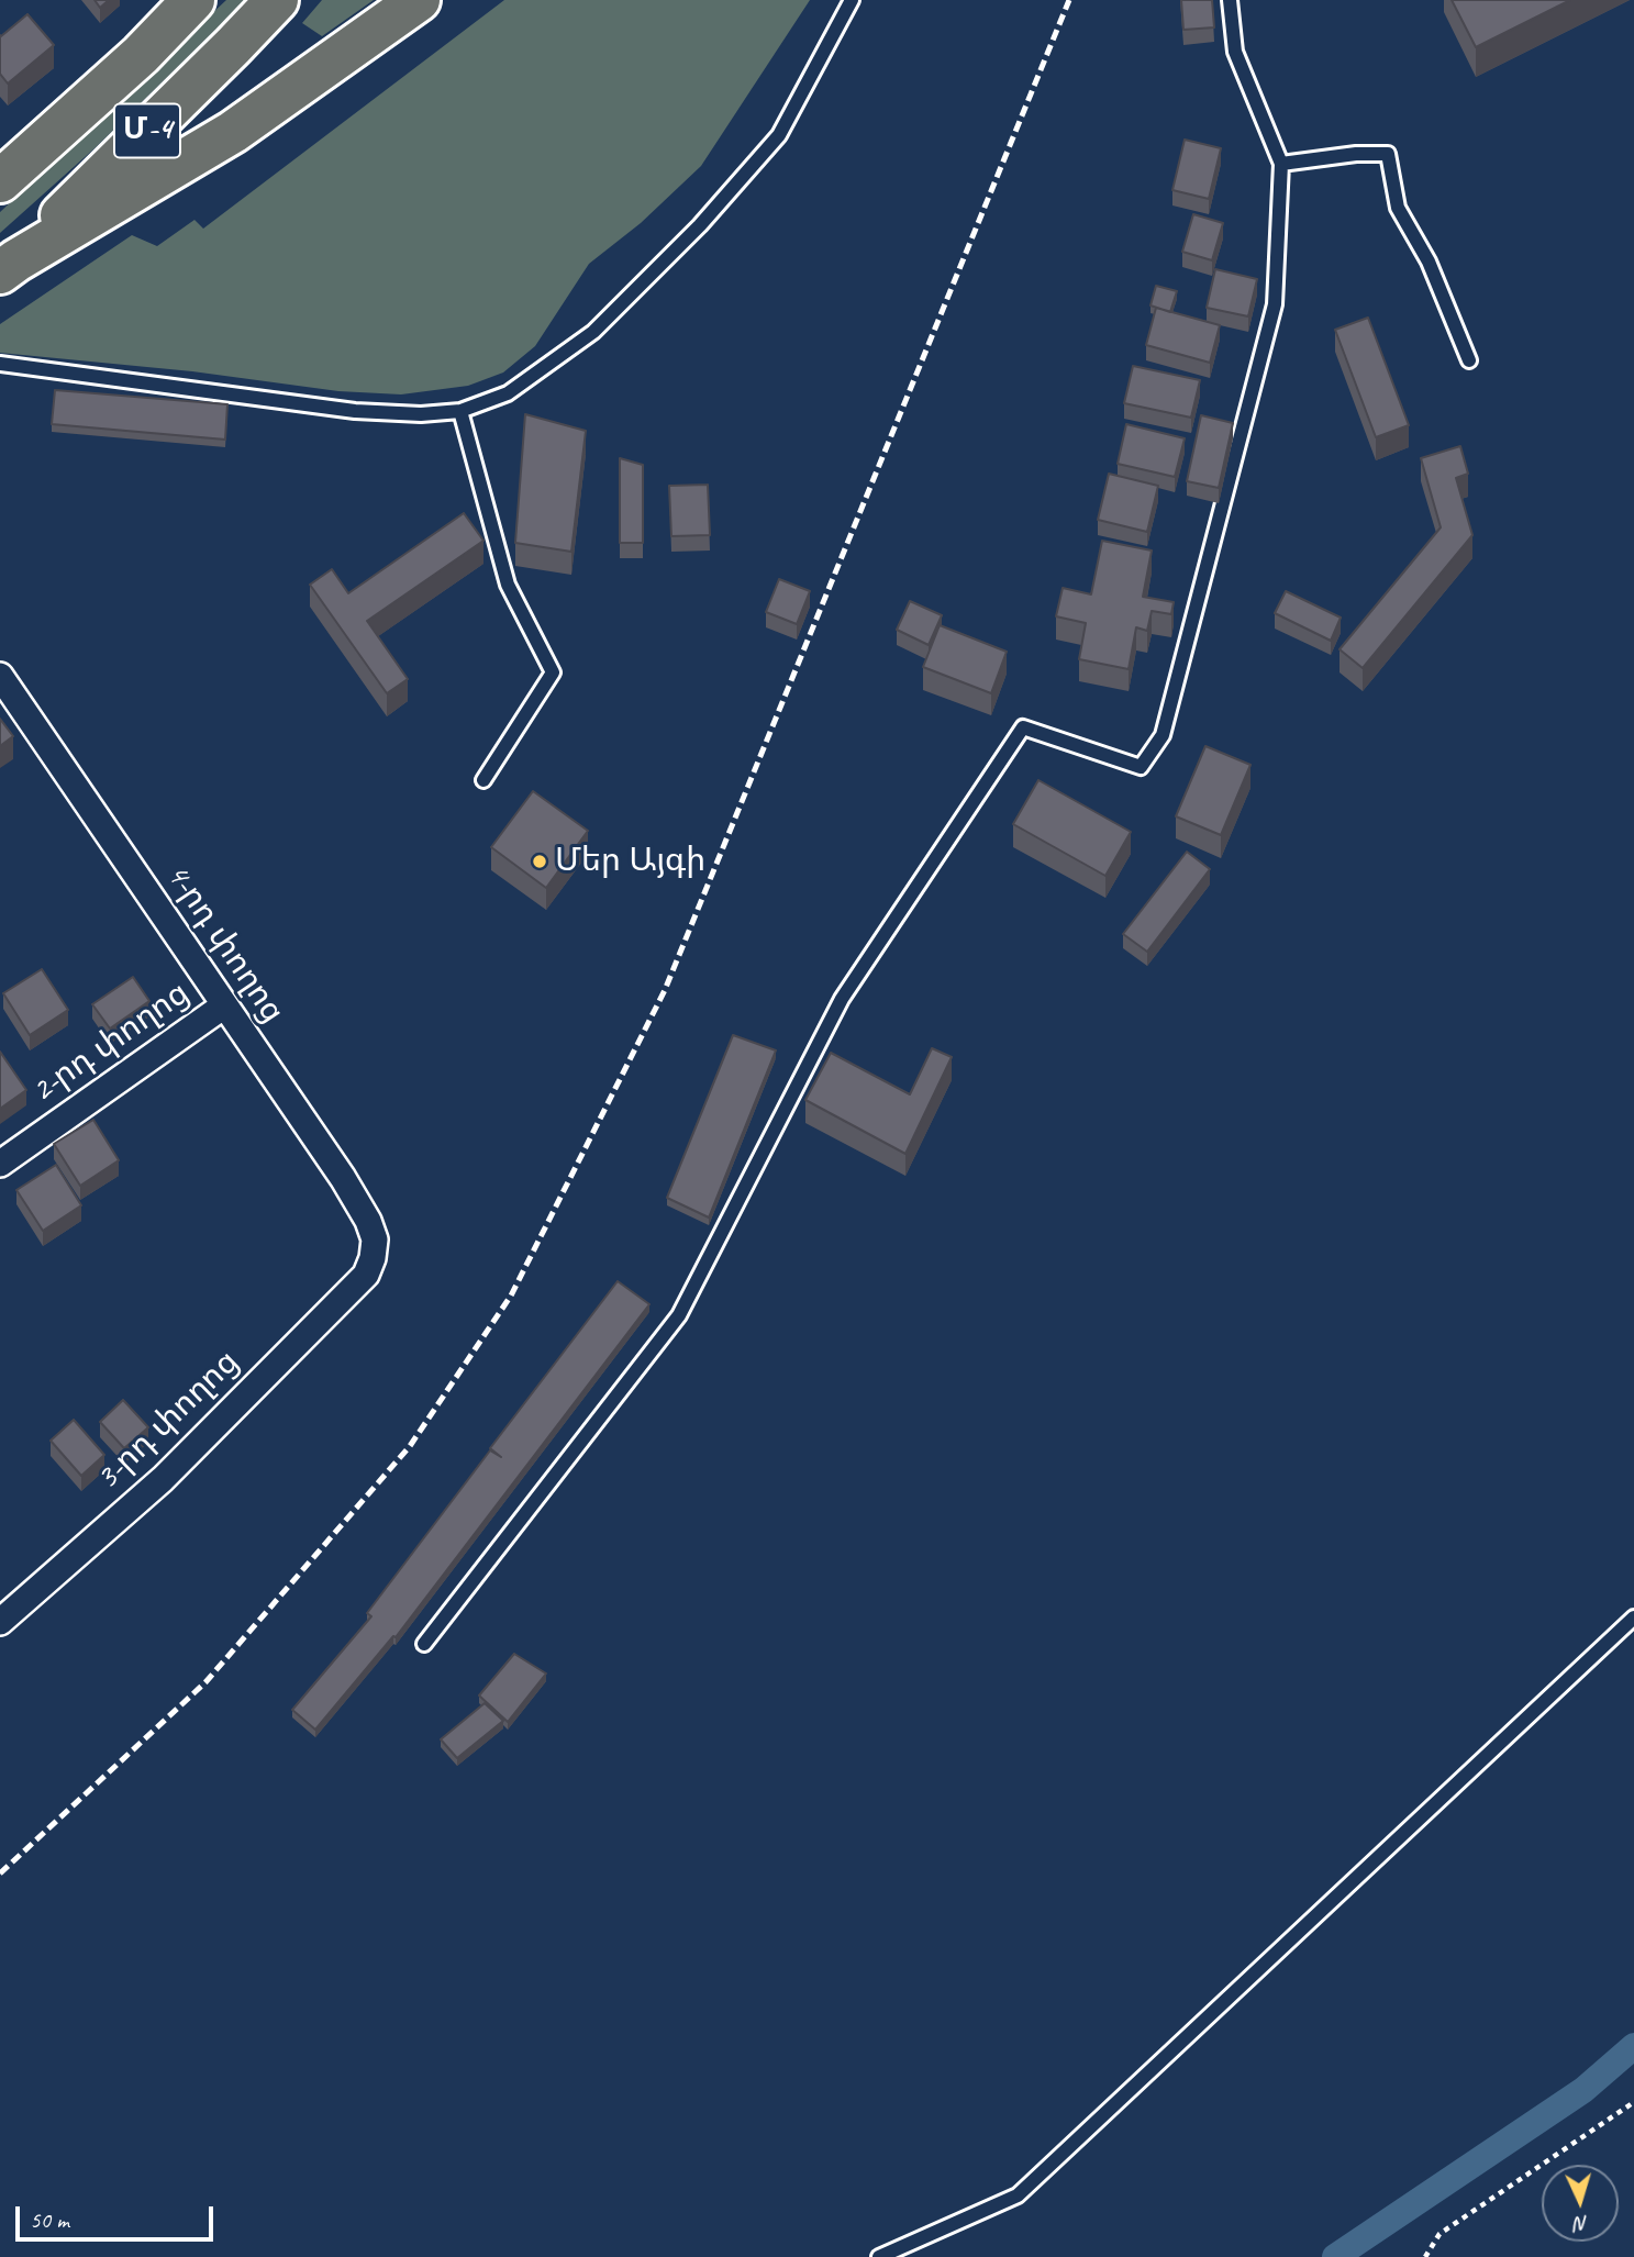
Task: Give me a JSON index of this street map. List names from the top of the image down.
{
  "streets": {
    "highway": ["Մ-4"],
    "street": ["4-րդ փողոց", "2-րդ փողոց", "3-րդ փողոց"]
  },
  "crossings": [
    ["4-րդ փողոց", "2-րդ փողոց"],
    ["4-րդ փողոց", "3-րդ փողոց"]
  ],
  "places": ["Մեր Այգի"],
  "scale_bar": "50 m",
  "north": "bottom"
}
